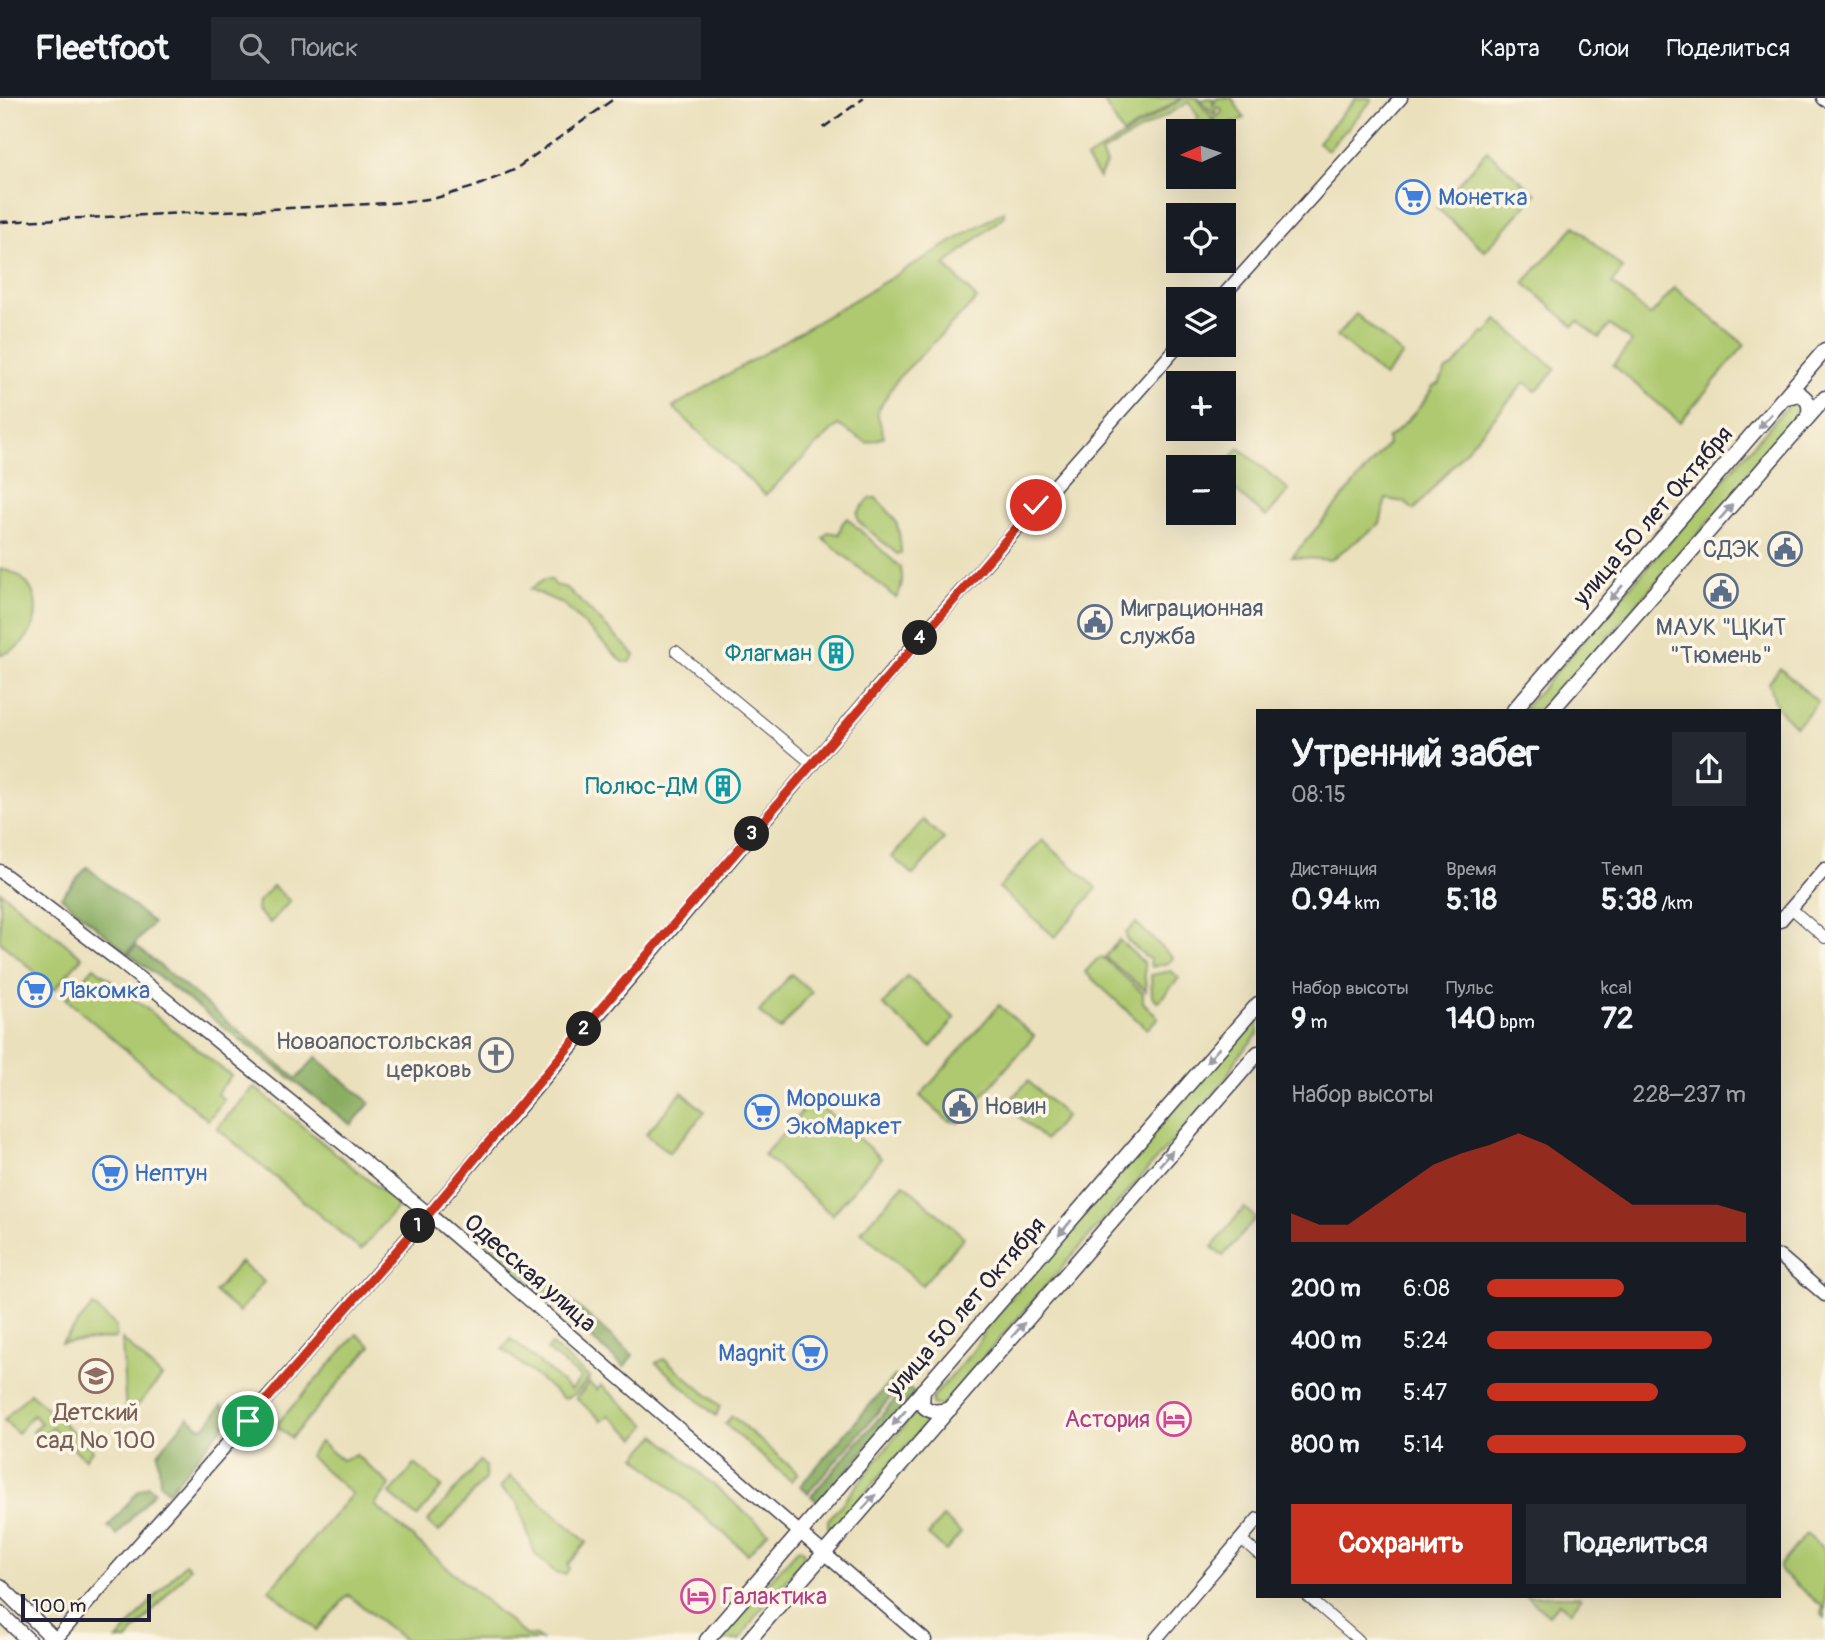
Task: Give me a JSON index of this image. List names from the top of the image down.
{
  "streets": {
    "main road": ["улица 50 лет Октября"],
    "street": ["Одесская улица"]
  },
  "crossings": [
    ["улица 50 лет Октября", "Одесская улица"]
  ],
  "places": {
    "supermarket": [
      "Монетка",
      "Лакомка",
      "Морошка ЭкоМаркет",
      "Нептун",
      "Magnit"
    ],
    "public building": [
      "СДЭК",
      "МАУК \"ЦКиТ \"Тюмень\"",
      "Миграционная служба",
      "Новин"
    ],
    "building": ["Флагман", "Полюс-ДМ"],
    "church": ["Новоапостольская церковь"],
    "school or university": ["Детский сад № 100"],
    "hotel": ["Астория", "Галактика"]
  },
  "scale_bar": "100 m",
  "north": "left",
  "page": {
    "header": "Fleetfoot",
    "search": "Поиск",
    "nav": ["Карта", "Слои", "Поделиться"],
    "map_buttons": ["+", "−"],
    "pins": [
      "4",
      "3",
      "2",
      "1"
    ],
    "heading": ["Утренний забег", "08:15"],
    "stats": [
      ["Дистанция", "0.94 km"],
      ["Время", "5:18"],
      ["Темп", "5:38 /km"],
      ["Набор высоты", "9 m"],
      ["Пульс", "140 bpm"],
      ["kcal", "72"]
    ],
    "chart": ["Набор высоты", "228–237 m"],
    "list": [
      {
        "name": "200 m",
        "note": "6:08"
      },
      {
        "name": "400 m",
        "note": "5:24"
      },
      {
        "name": "600 m",
        "note": "5:47"
      },
      {
        "name": "800 m",
        "note": "5:14"
      }
    ],
    "buttons": ["Сохранить", "Поделиться"],
    "scale": "100 m"
  }
}
